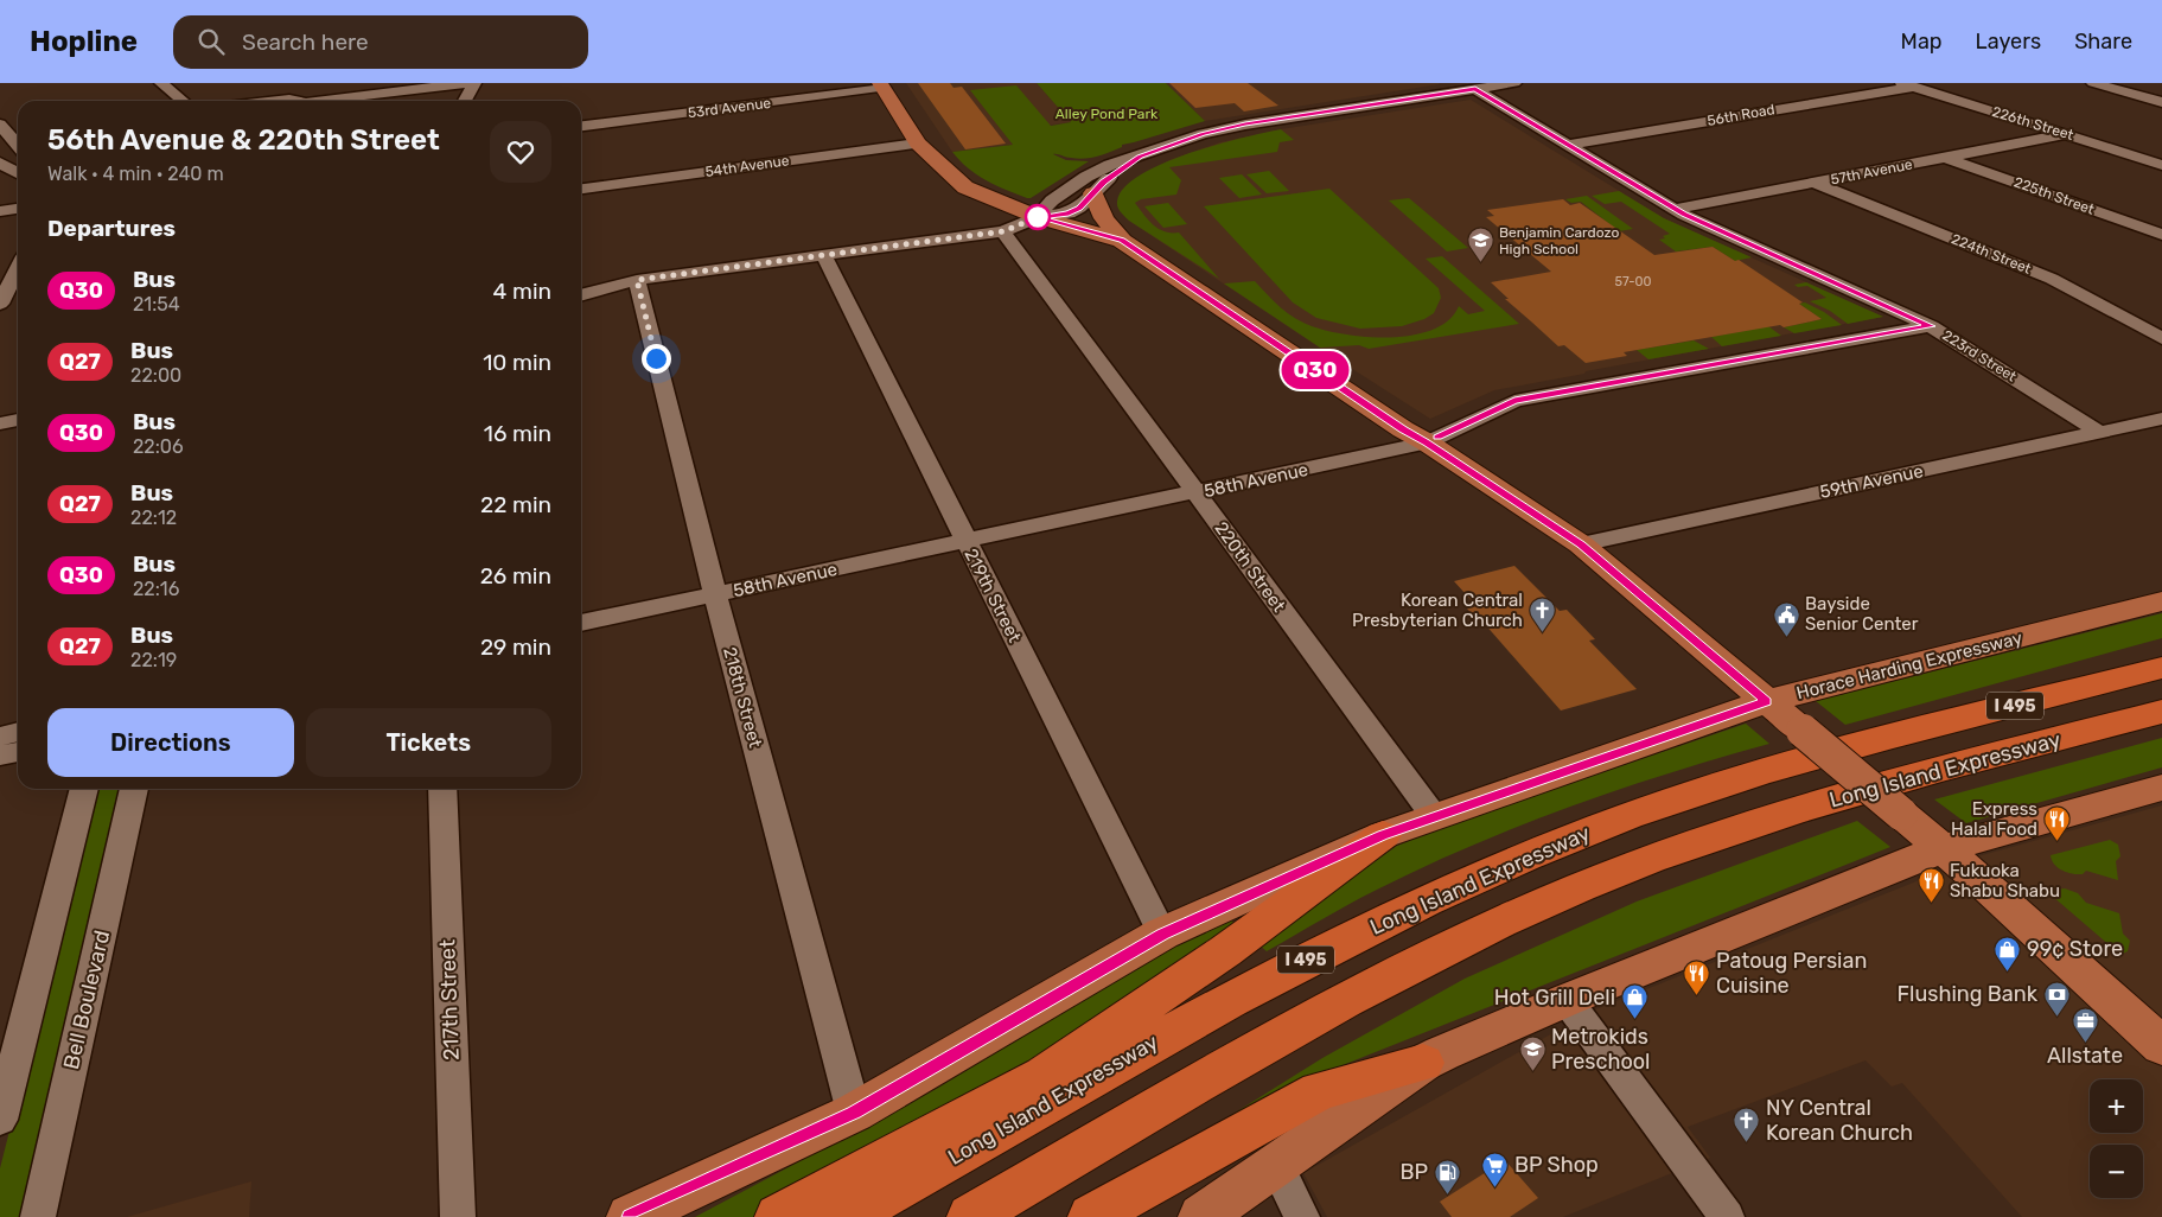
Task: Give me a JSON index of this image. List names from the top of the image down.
{
  "streets": {
    "highway": ["I 495", "Long Island Expressway"],
    "main road": ["Horace Harding Expressway"],
    "street": [
      "53rd Avenue",
      "56th Road",
      "226th Street",
      "54th Avenue",
      "57th Avenue",
      "225th Street",
      "224th Street",
      "223rd Street",
      "58th Avenue",
      "59th Avenue",
      "220th Street",
      "219th Street",
      "218th Street",
      "Bell Boulevard",
      "217th Street"
    ]
  },
  "crossings": [
    ["56th Road", "226th Street"],
    ["56th Road", "223rd Street"],
    ["226th Street", "57th Avenue"],
    ["57th Avenue", "225th Street"],
    ["57th Avenue", "224th Street"],
    ["57th Avenue", "223rd Street"],
    ["223rd Street", "58th Avenue"],
    ["223rd Street", "59th Avenue"],
    ["58th Avenue", "220th Street"],
    ["58th Avenue", "219th Street"],
    ["58th Avenue", "218th Street"],
    ["220th Street", "Horace Harding Expressway"],
    ["219th Street", "Horace Harding Expressway"],
    ["Horace Harding Expressway", "218th Street"]
  ],
  "parks": ["Alley Pond Park"],
  "places": {
    "school or university": ["Benjamin Cardozo High School", "Metrokids Preschool"],
    "church": ["Korean Central Presbyterian Church", "NY Central Korean Church"],
    "public building": ["Bayside Senior Center"],
    "restaurant": ["Express Halal Food", "Fukuoka Shabu Shabu", "Patoug Persian Cuisine"],
    "shop": ["99¢ Store", "Hot Grill Deli"],
    "bank": ["Flushing Bank"],
    "office": ["Allstate"],
    "supermarket": ["BP Shop"],
    "fuel station": ["BP"]
  },
  "lines": ["bus line Q30"],
  "house_numbers": ["57-00"],
  "page": {
    "header": "Hopline",
    "search": "Search here",
    "nav": ["Map", "Layers", "Share"],
    "on_map": "Q30",
    "heading": [
      ["56th Avenue & 220th Street", "Walk · 4 min · 240 m"],
      "Departures"
    ],
    "list": [
      {
        "mark": "Q30",
        "name": "Bus",
        "note": "21:54",
        "value": "4 min"
      },
      {
        "mark": "Q27",
        "name": "Bus",
        "note": "22:00",
        "value": "10 min"
      },
      {
        "mark": "Q30",
        "name": "Bus",
        "note": "22:06",
        "value": "16 min"
      },
      {
        "mark": "Q27",
        "name": "Bus",
        "note": "22:12",
        "value": "22 min"
      },
      {
        "mark": "Q30",
        "name": "Bus",
        "note": "22:16",
        "value": "26 min"
      },
      {
        "mark": "Q27",
        "name": "Bus",
        "note": "22:19",
        "value": "29 min"
      }
    ],
    "buttons": ["Directions", "Tickets"],
    "map_buttons": ["+", "−"]
  }
}
